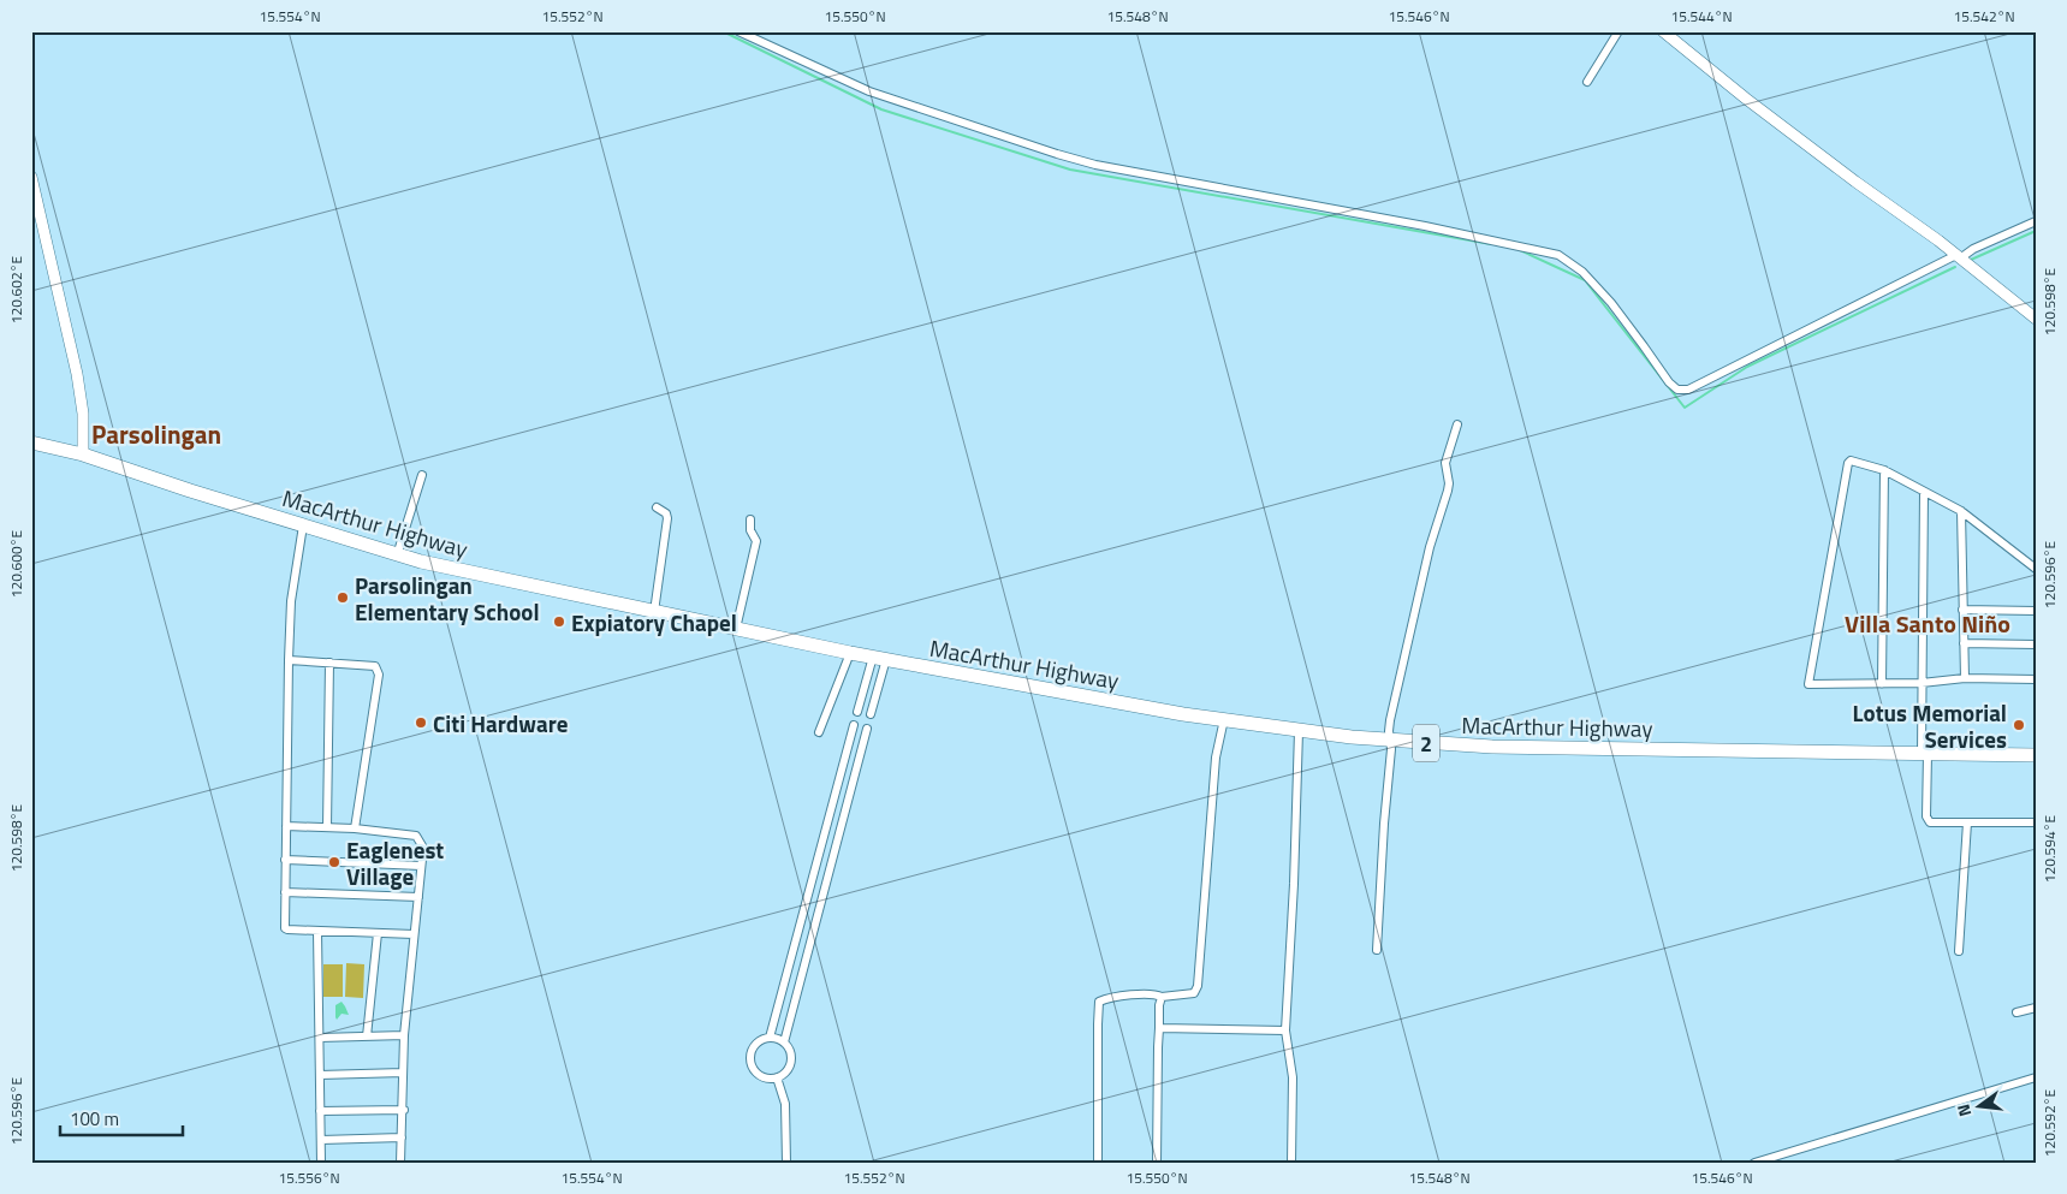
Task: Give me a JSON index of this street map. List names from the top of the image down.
{
  "streets": {
    "highway": ["MacArthur Highway", "2"]
  },
  "districts": ["Parsolingan", "Villa Santo Niño"],
  "places": [
    "Parsolingan Elementary School",
    "Expiatory Chapel",
    "Citi Hardware",
    "Lotus Memorial Services",
    "Eaglenest Village"
  ],
  "scale_bar": "100 m",
  "north": "left",
  "coordinates": [
    "15.554°N",
    "15.552°N",
    "15.550°N",
    "15.548°N",
    "15.546°N",
    "15.544°N",
    "15.542°N",
    "120.602°E",
    "120.598°E",
    "120.600°E",
    "120.596°E",
    "120.594°E",
    "120.592°E",
    "15.556°N"
  ]
}
